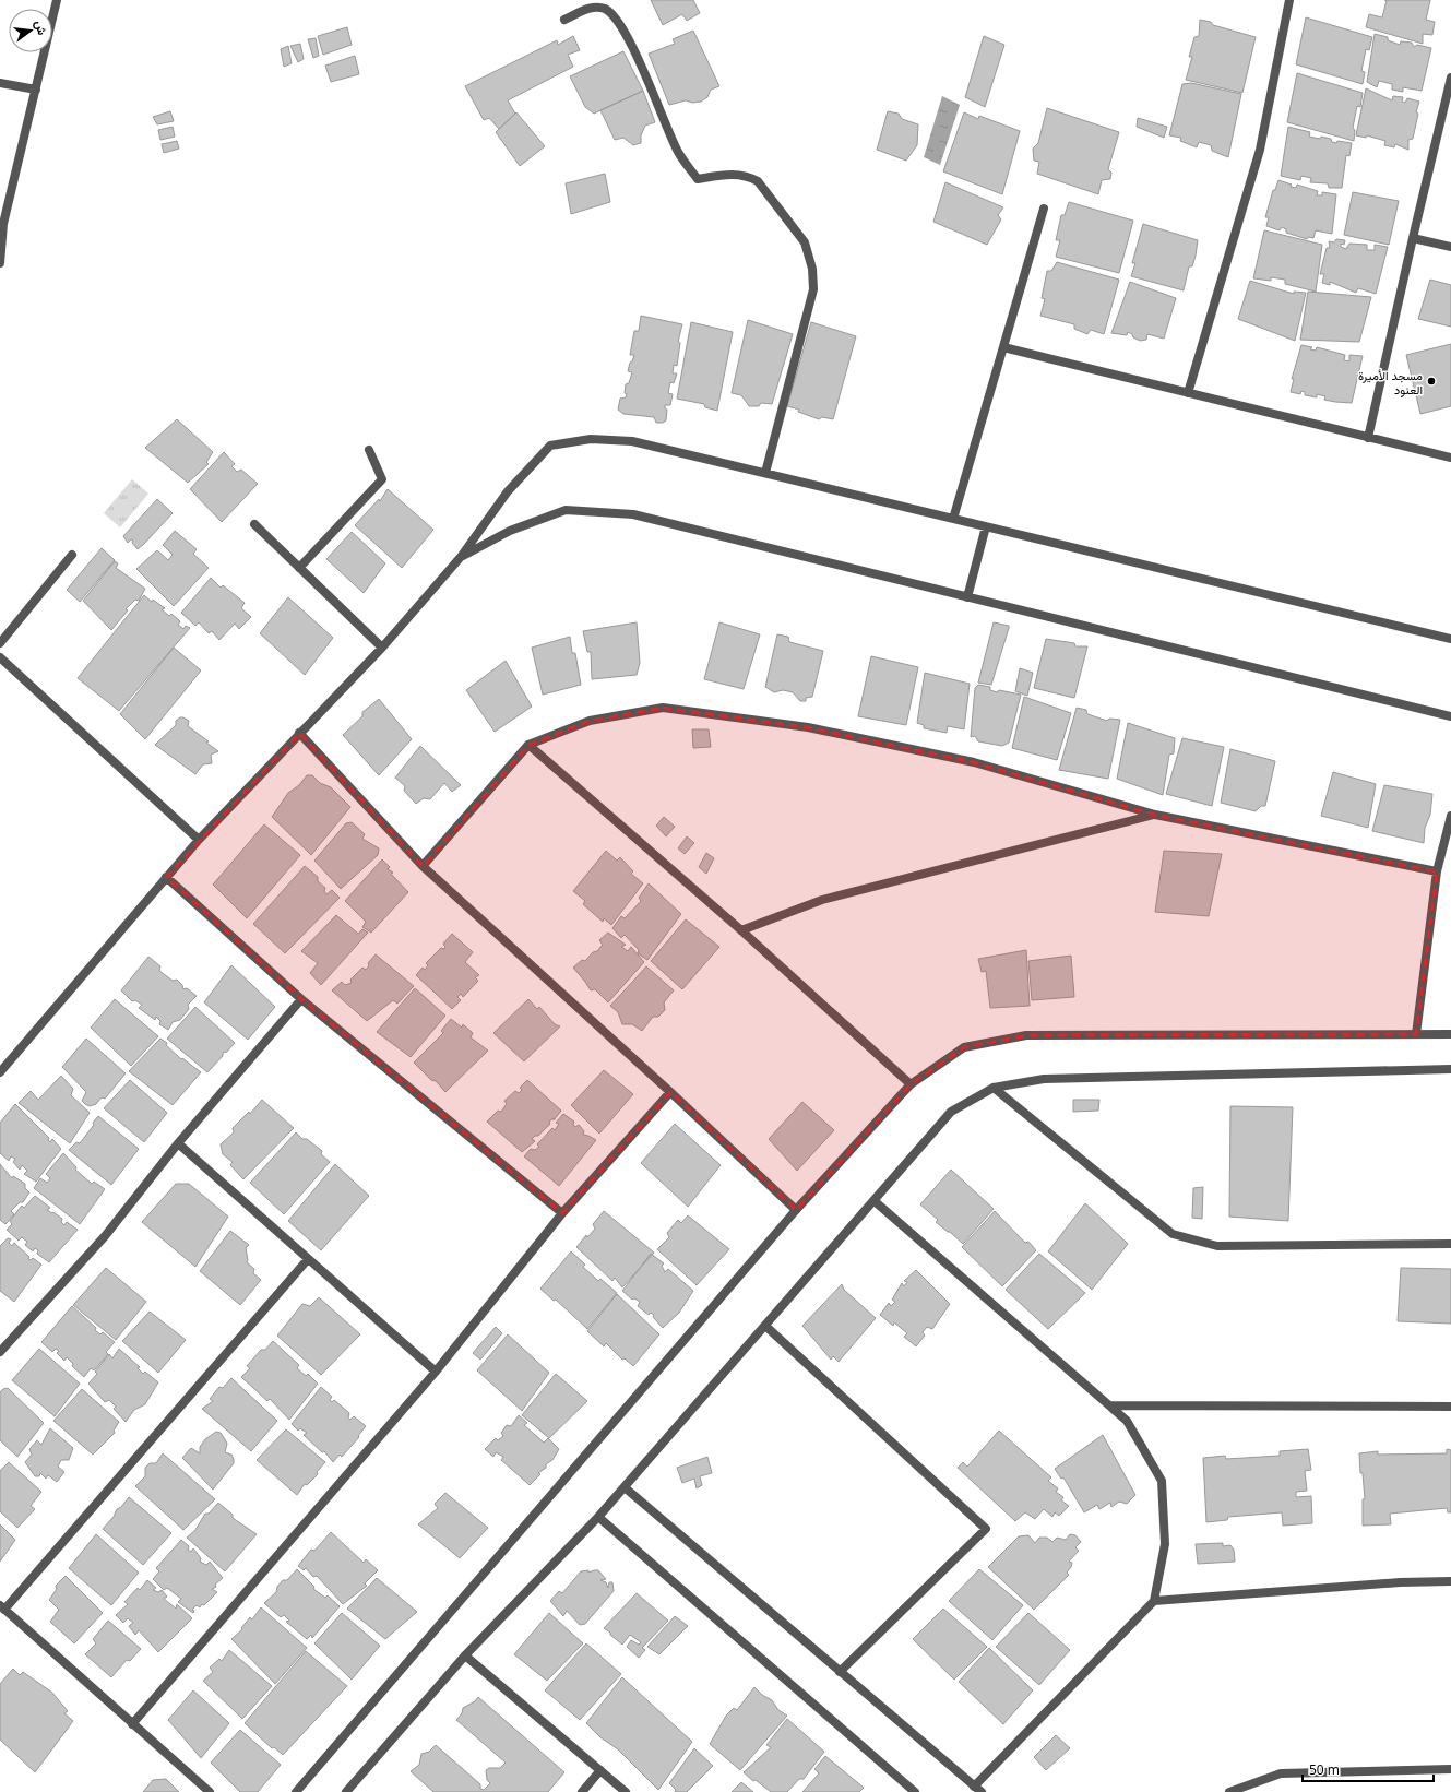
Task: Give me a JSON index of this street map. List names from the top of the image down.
{
  "places": ["مسجد الأميرة العنود"],
  "scale_bar": "50 m",
  "north": "right"
}
